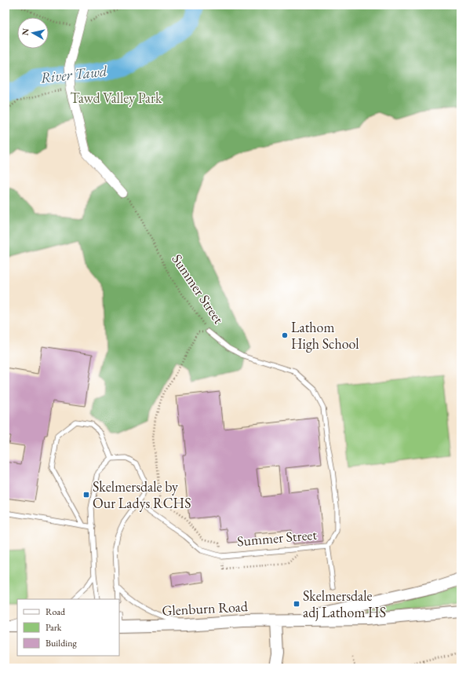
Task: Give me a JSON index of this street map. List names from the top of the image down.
{
  "streets": {
    "street": ["Glenburn Road"],
    "lane": ["Summer Street"]
  },
  "water": ["River Tawd"],
  "parks": ["Tawd Valley Park"],
  "places": {
    "other": ["Lathom High School"],
    "transit": ["Skelmersdale by Our Ladys RCHS", "Skelmersdale adj Lathom HS"]
  },
  "legend": ["Road", "Park", "Building"],
  "north": "left"
}
